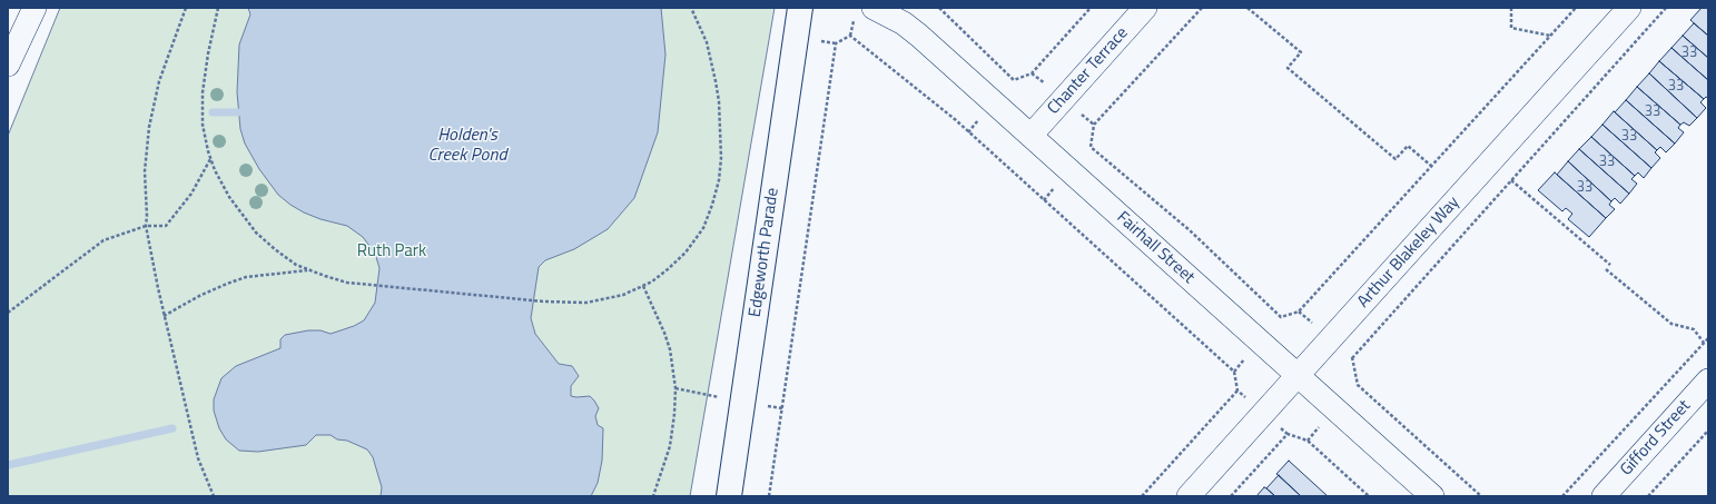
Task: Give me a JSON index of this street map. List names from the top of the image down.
{
  "streets": {
    "street": [
      "Chanter Terrace",
      "Fairhall Street",
      "Edgeworth Parade",
      "Arthur Blakeley Way",
      "Gifford Street"
    ]
  },
  "crossings": [
    ["Chanter Terrace", "Fairhall Street"],
    ["Fairhall Street", "Arthur Blakeley Way"]
  ],
  "water": ["Holden's Creek Pond"],
  "parks": ["Ruth Park"],
  "house_numbers": [
    "33",
    "33",
    "33",
    "33",
    "33",
    "33"
  ]
}
